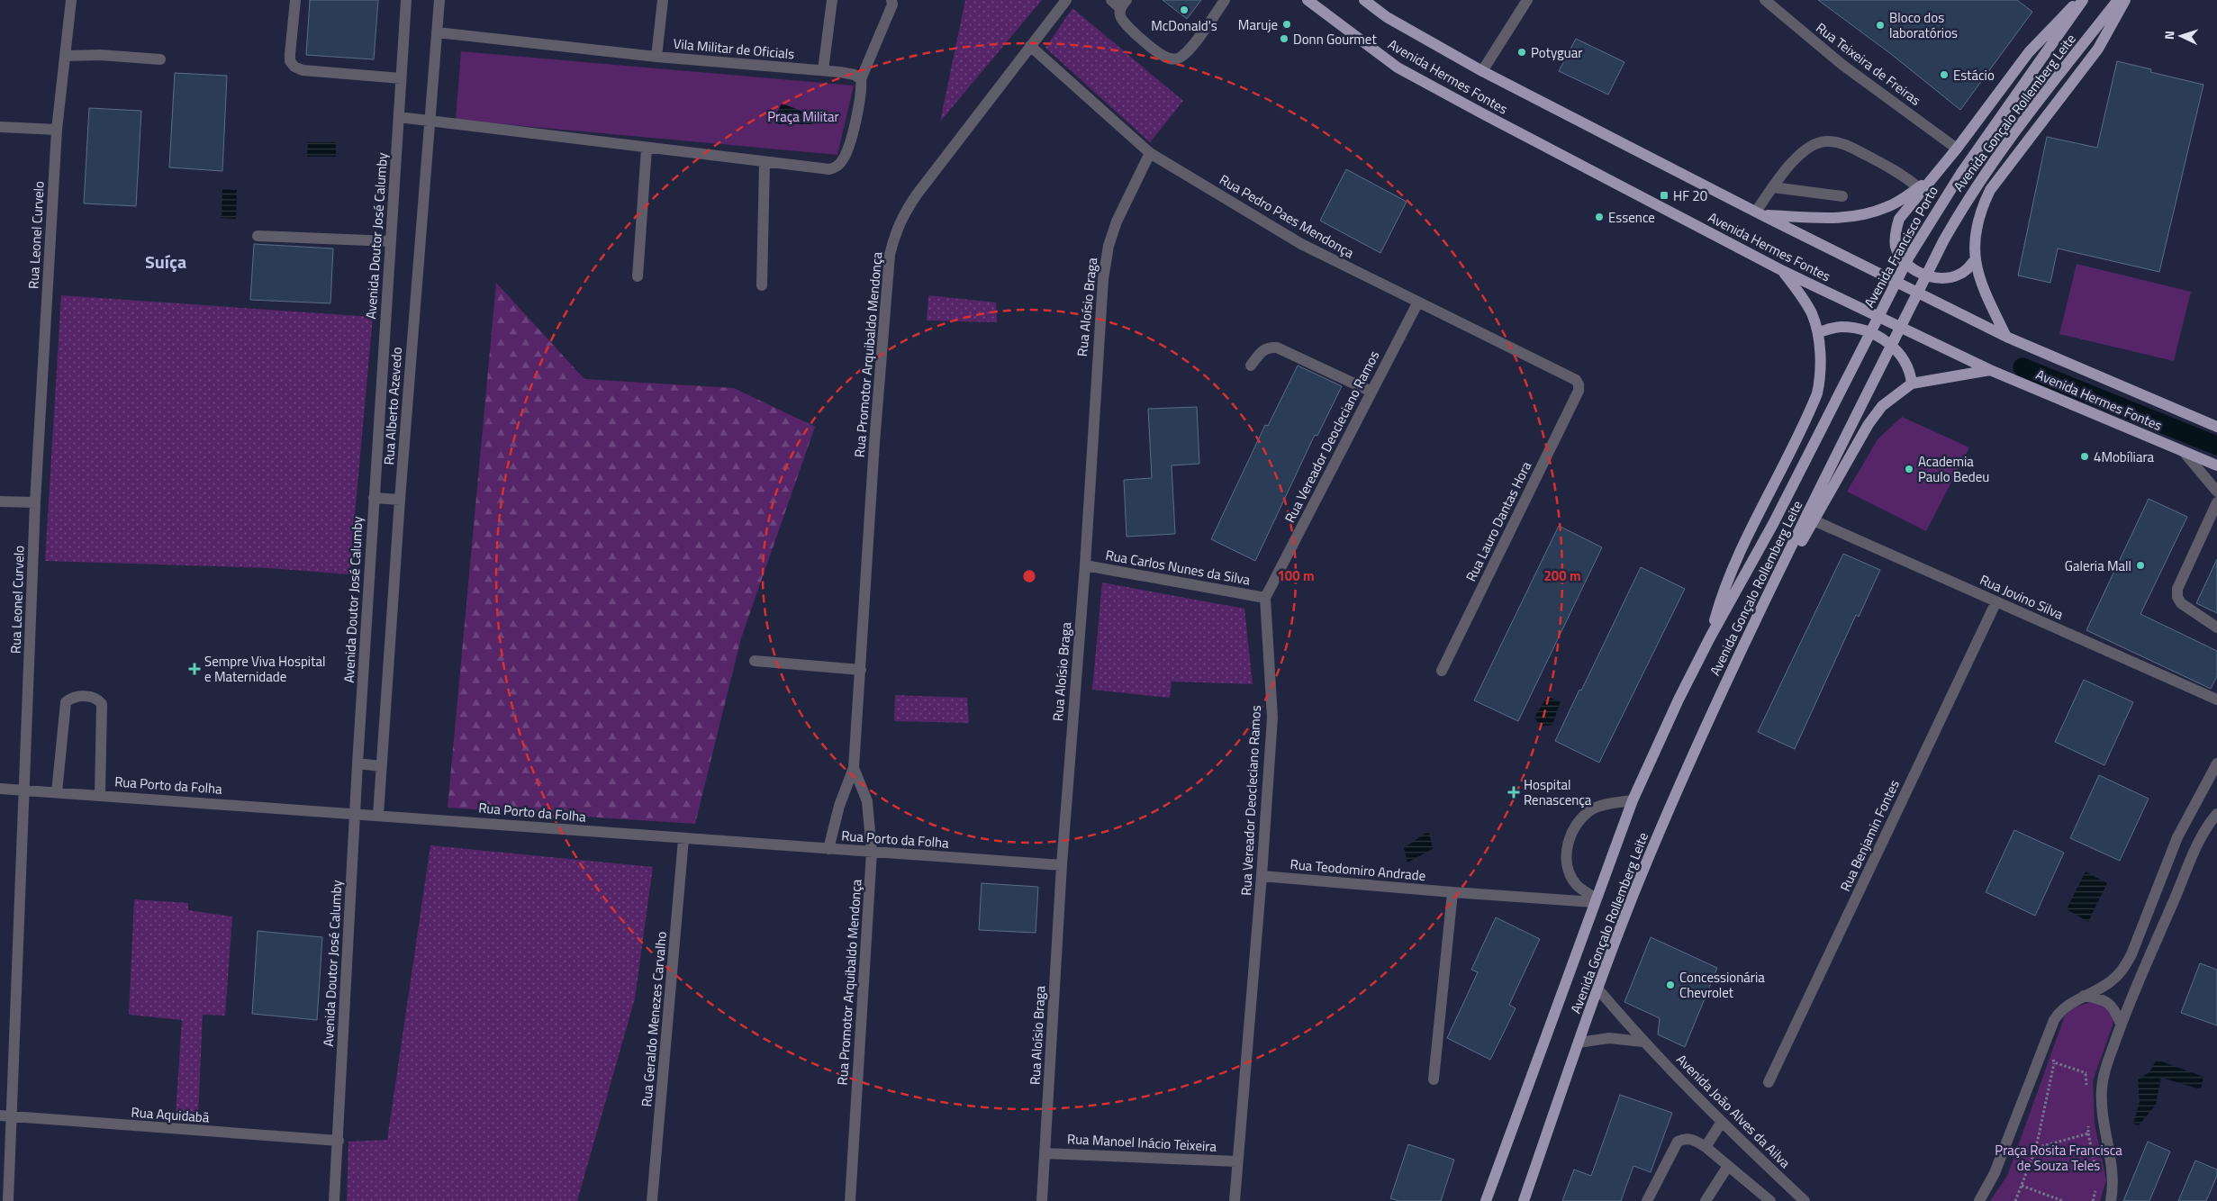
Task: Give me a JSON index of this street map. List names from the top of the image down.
{
  "streets": {
    "main road": ["Avenida Hermes Fontes", "Avenida Gonçalo Rollemberg Leite", "Avenida Francisco Porto"],
    "street": [
      "Vila Militar de Oficials",
      "Rua Teixeira de Freiras",
      "Rua Pedro Paes Mendonça",
      "Rua Leonel Curvelo",
      "Avenida Doutor José Calumby",
      "Rua Aloísio Braga",
      "Rua Promotor Arquibaldo Mendonça",
      "Rua Alberto Azevedo",
      "Rua Vereador Deocleciano Ramos",
      "Rua Lauro Dantas Hora",
      "Rua Carlos Nunes da Silva",
      "Rua Jovino Silva",
      "Rua Porto da Folha",
      "Rua Benjamin Fontes",
      "Rua Teodomiro Andrade",
      "Rua Geraldo Menezes Carvalho",
      "Avenida João Alves da Ailva",
      "Rua Aquidabã",
      "Rua Manoel Inácio Teixeira"
    ]
  },
  "crossings": [
    ["Vila Militar de Oficials", "Rua Alberto Azevedo"],
    ["Avenida Gonçalo Rollemberg Leite", "Avenida Francisco Porto"],
    ["Avenida Gonçalo Rollemberg Leite", "Rua Teodomiro Andrade"],
    ["Avenida Gonçalo Rollemberg Leite", "Avenida João Alves da Ailva"],
    ["Rua Pedro Paes Mendonça", "Rua Aloísio Braga"],
    ["Rua Pedro Paes Mendonça", "Rua Promotor Arquibaldo Mendonça"],
    ["Rua Pedro Paes Mendonça", "Rua Vereador Deocleciano Ramos"],
    ["Rua Pedro Paes Mendonça", "Rua Lauro Dantas Hora"],
    ["Rua Leonel Curvelo", "Rua Porto da Folha"],
    ["Rua Leonel Curvelo", "Rua Aquidabã"],
    ["Avenida Doutor José Calumby", "Rua Porto da Folha"],
    ["Avenida Doutor José Calumby", "Rua Aquidabã"],
    ["Rua Aloísio Braga", "Rua Carlos Nunes da Silva"],
    ["Rua Aloísio Braga", "Rua Porto da Folha"],
    ["Rua Aloísio Braga", "Rua Manoel Inácio Teixeira"],
    ["Rua Promotor Arquibaldo Mendonça", "Rua Porto da Folha"],
    ["Rua Alberto Azevedo", "Rua Porto da Folha"],
    ["Rua Vereador Deocleciano Ramos", "Rua Carlos Nunes da Silva"],
    ["Rua Vereador Deocleciano Ramos", "Rua Teodomiro Andrade"],
    ["Rua Vereador Deocleciano Ramos", "Rua Manoel Inácio Teixeira"],
    ["Rua Jovino Silva", "Rua Benjamin Fontes"],
    ["Rua Porto da Folha", "Rua Geraldo Menezes Carvalho"]
  ],
  "districts": ["Suíça"],
  "parks": ["Praça Militar", "Praça Rosita Francisca de Souza Teles"],
  "places": {
    "other": [
      "McDonald's",
      "Maruje",
      "Bloco dos laboratórios",
      "Donn Gourmet",
      "Potyguar",
      "Estácio",
      "Essence",
      "4Mobíliara",
      "Academia Paulo Bedeu",
      "Galeria Mall",
      "Concessionária Chevrolet"
    ],
    "transit": ["HF 20"],
    "health": ["Sempre Viva Hospital e Maternidade", "Hospital Renascença"]
  },
  "north": "left",
  "rings": ["100 m", "200 m"]
}
